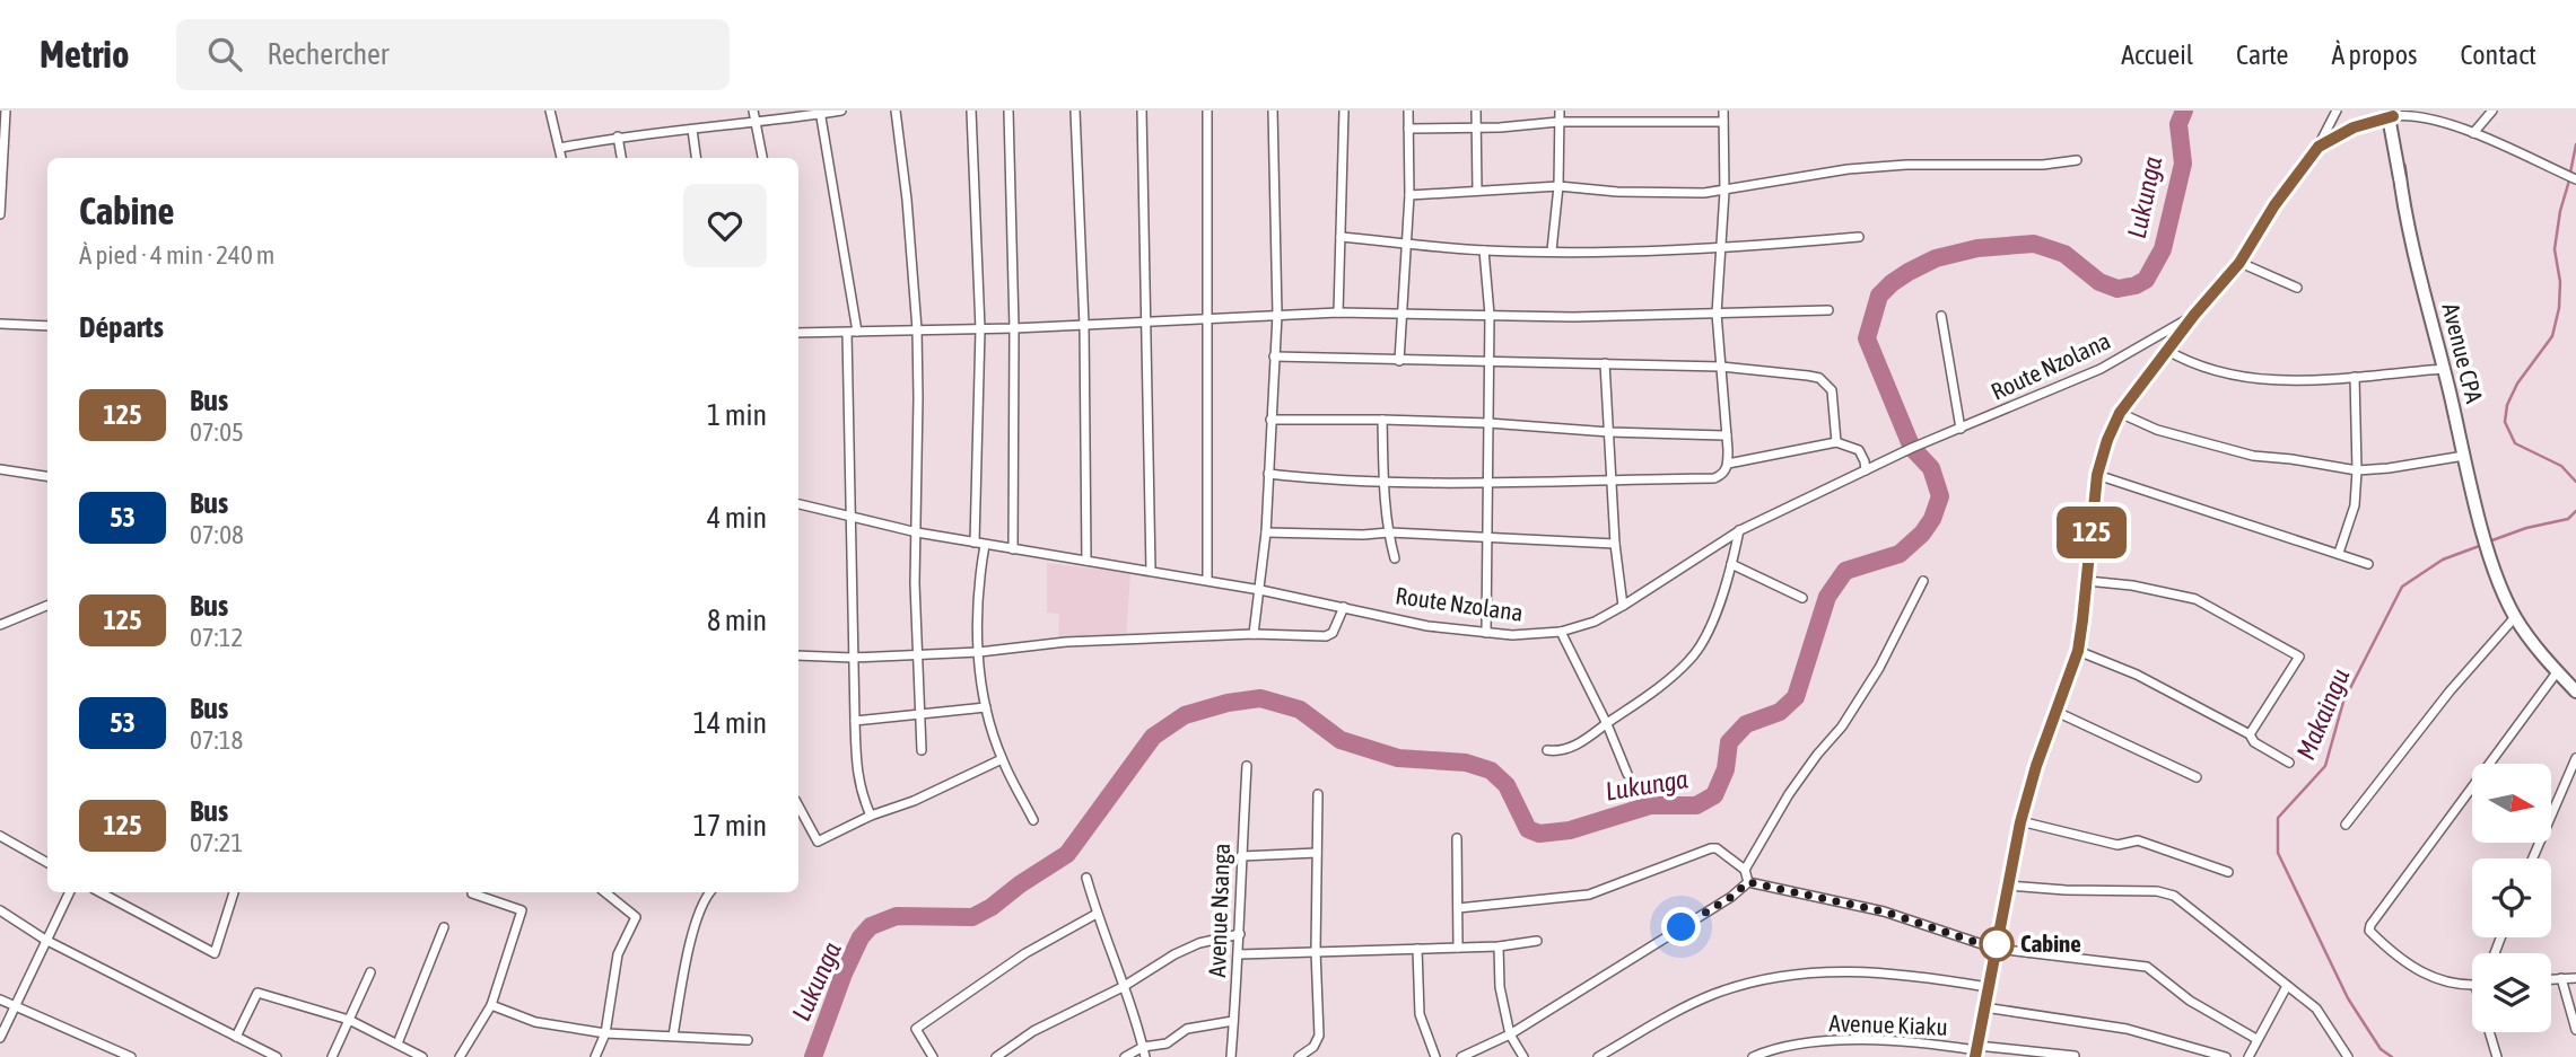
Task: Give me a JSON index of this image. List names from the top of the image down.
{
  "streets": {
    "street": [
      "Avenue CPA",
      "Route Nzolana",
      "Avenue Nsanga",
      "Avenue Kiaku"
    ]
  },
  "water": ["Lukunga", "Makaingu"],
  "places": ["Cabine"],
  "lines": ["bus line 125"],
  "north": "right",
  "page": {
    "header": "Metrio",
    "search": "Rechercher",
    "nav": [
      "Accueil",
      "Carte",
      "À propos",
      "Contact"
    ],
    "on_map": "125",
    "heading": [
      ["Cabine", "À pied · 4 min · 240 m"],
      "Départs"
    ],
    "list": [
      {
        "mark": "125",
        "name": "Bus",
        "note": "07:05",
        "value": "1 min"
      },
      {
        "mark": "53",
        "name": "Bus",
        "note": "07:08",
        "value": "4 min"
      },
      {
        "mark": "125",
        "name": "Bus",
        "note": "07:12",
        "value": "8 min"
      },
      {
        "mark": "53",
        "name": "Bus",
        "note": "07:18",
        "value": "14 min"
      },
      {
        "mark": "125",
        "name": "Bus",
        "note": "07:21",
        "value": "17 min"
      }
    ]
  }
}
